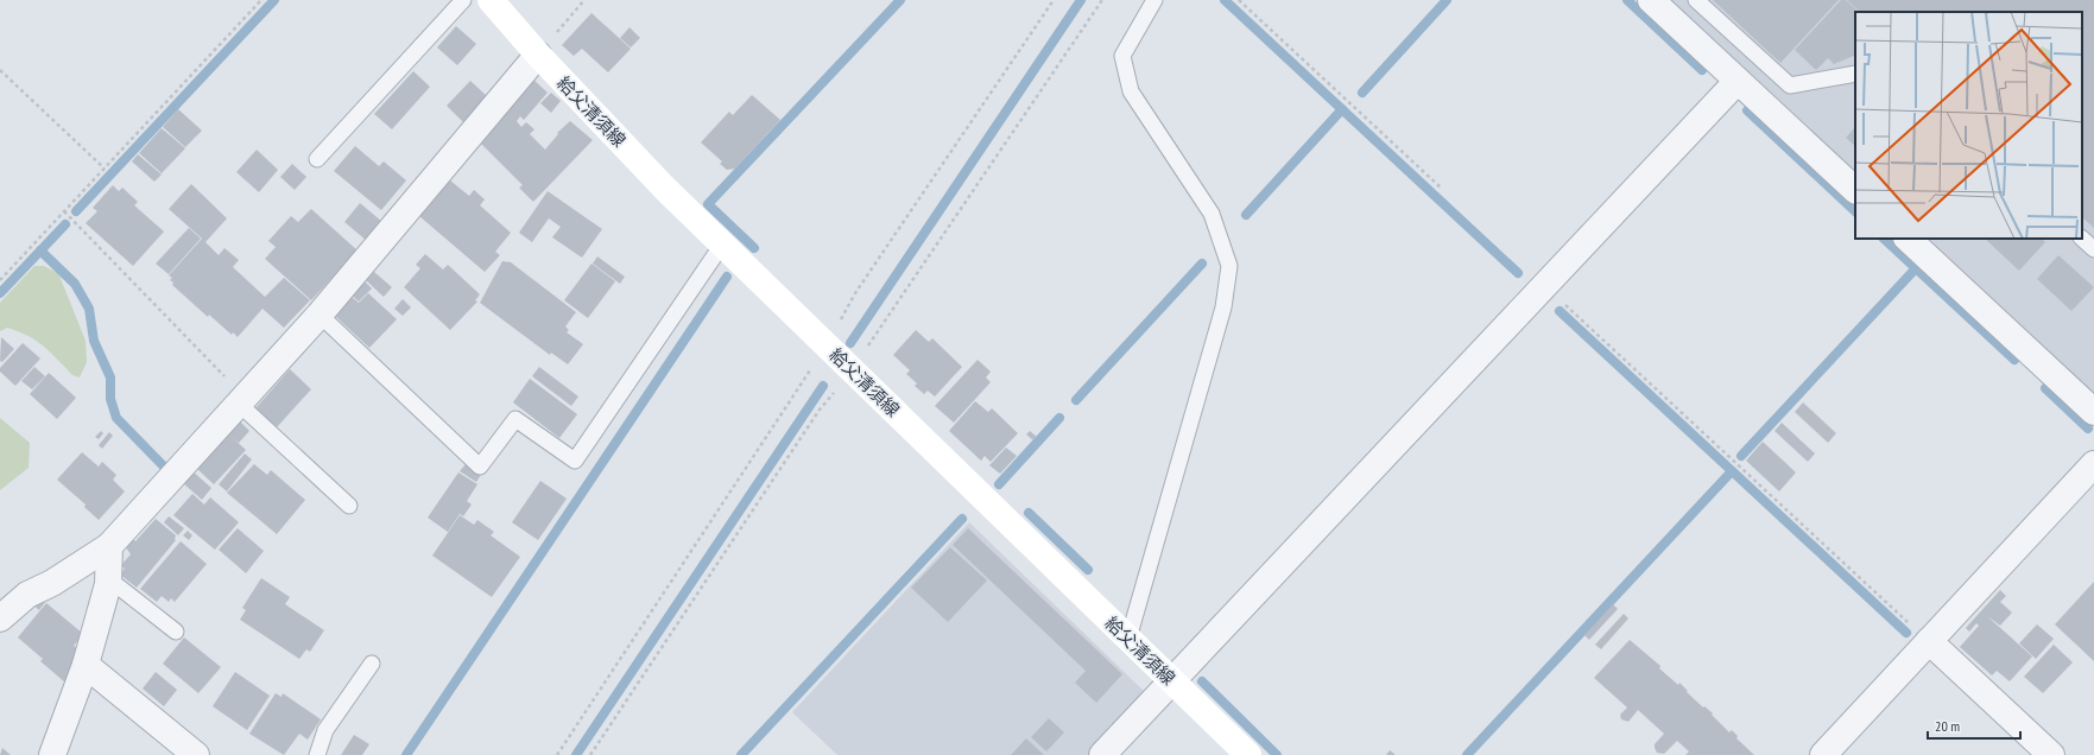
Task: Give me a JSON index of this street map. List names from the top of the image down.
{
  "streets": {
    "main road": ["給父清須線"]
  },
  "scale_bar": "20 m"
}
